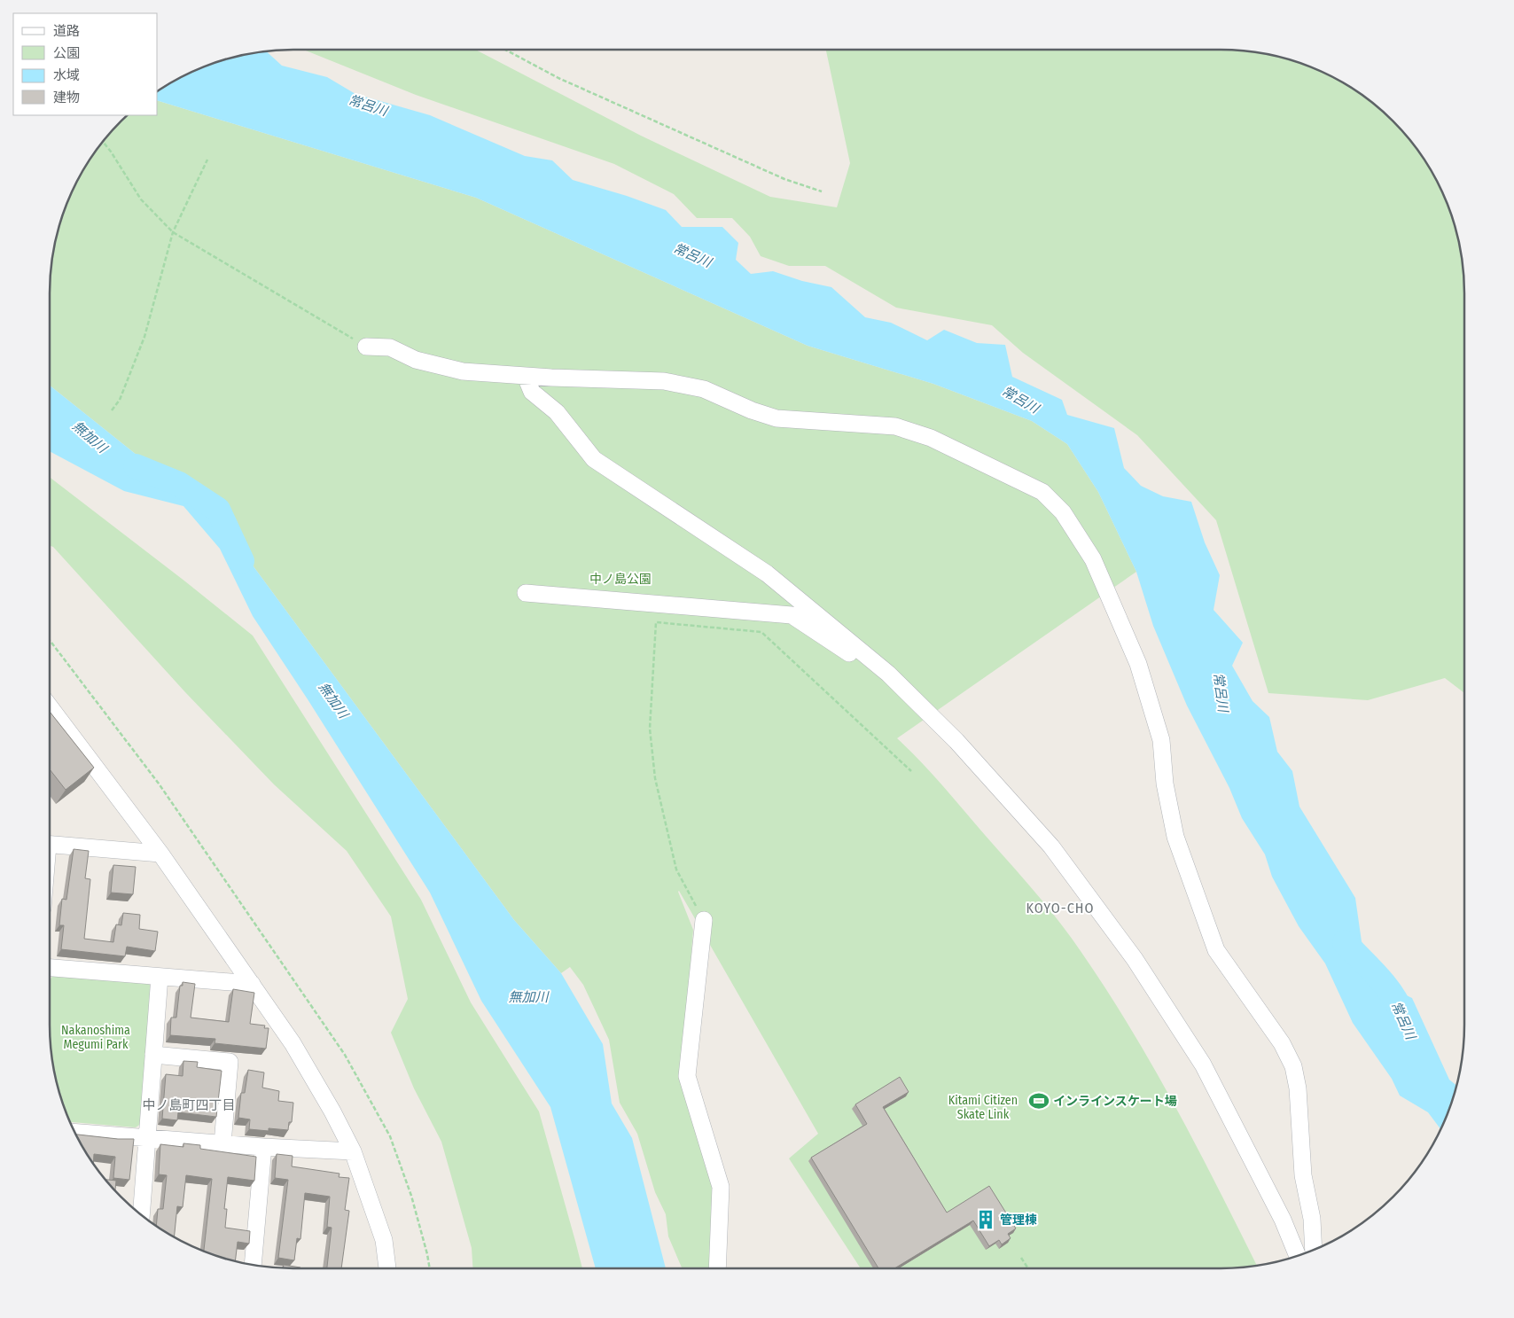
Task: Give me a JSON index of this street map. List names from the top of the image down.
{
  "districts": ["KOYO-CHO", "中ノ島町四丁目"],
  "water": ["常呂川", "無加川"],
  "parks": ["中ノ島公園", "Nakanoshima Megumi Park", "Kitami Citizen Skate Link"],
  "places": {
    "sports": ["インラインスケート場"],
    "building": ["管理棟"]
  },
  "legend": [
    "道路",
    "公園",
    "水域",
    "建物"
  ]
}
